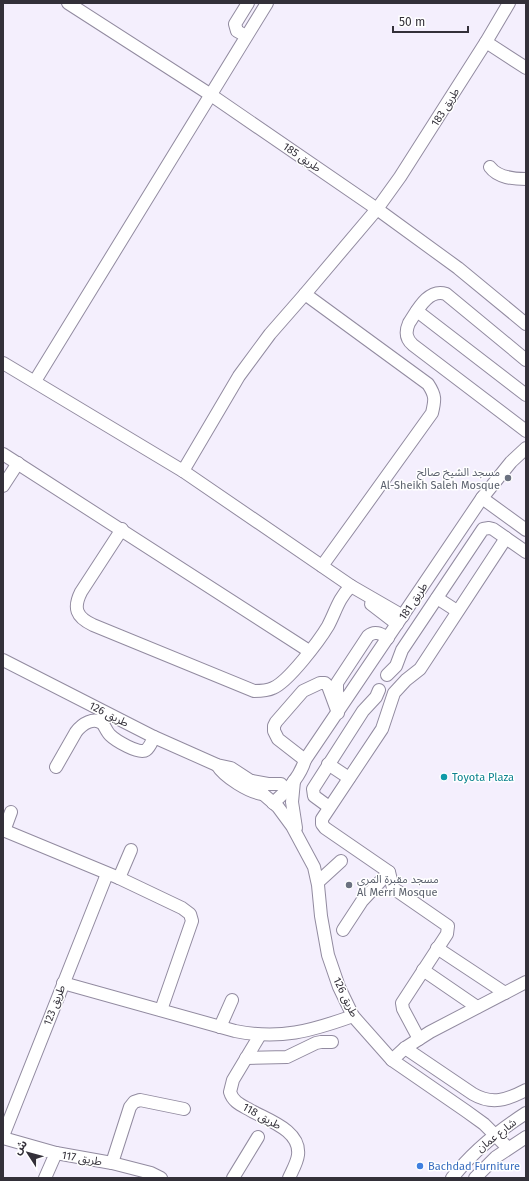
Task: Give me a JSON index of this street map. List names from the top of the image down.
{
  "streets": {
    "street": [
      "طريق 183",
      "طريق 185",
      "طريق 181",
      "طريق 126",
      "طريق 123",
      "طريق 118",
      "شارع عمان",
      "طريق 117"
    ]
  },
  "crossings": [
    ["طريق 183", "طريق 185"],
    ["طريق 181", "طريق 126"],
    ["طريق 126", "شارع عمان"],
    ["طريق 123", "طريق 117"]
  ],
  "places": [
    "مسجد الشيخ صالح Al-Sheikh Saleh Mosque",
    "Toyota Plaza",
    "مسجد مقبرة المري Al Merri Mosque",
    "Bachdad Furniture"
  ],
  "scale_bar": "50 m",
  "north": "top left"
}
